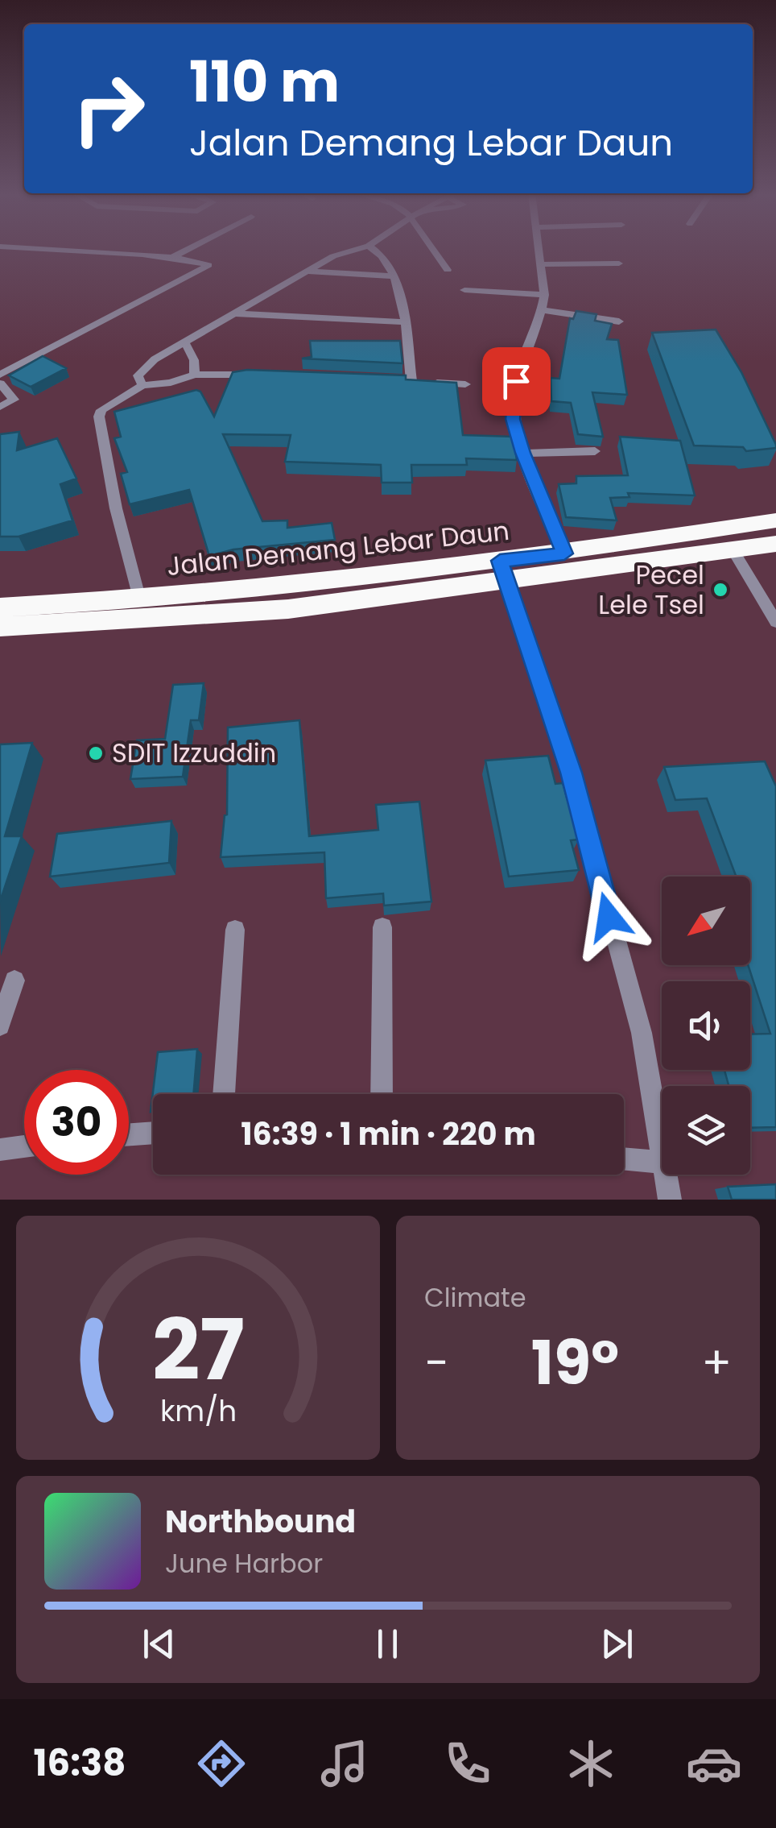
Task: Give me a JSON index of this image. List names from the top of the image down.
{
  "streets": {
    "highway": ["Jalan Demang Lebar Daun"]
  },
  "places": ["Pecel Lele Tsel", "SDIT Izzuddin"],
  "north": "bottom left",
  "page": {
    "turn": ["110 m", "Jalan Demang Lebar Daun"],
    "limit": "30",
    "trip": "16:39 · 1 min · 220 m",
    "tile": "Climate",
    "heat": ["−", "19°", "+"],
    "song": ["Northbound", "June Harbor"],
    "tabs": "16:38",
    "gauge": ["27", "km/h"]
  }
}
